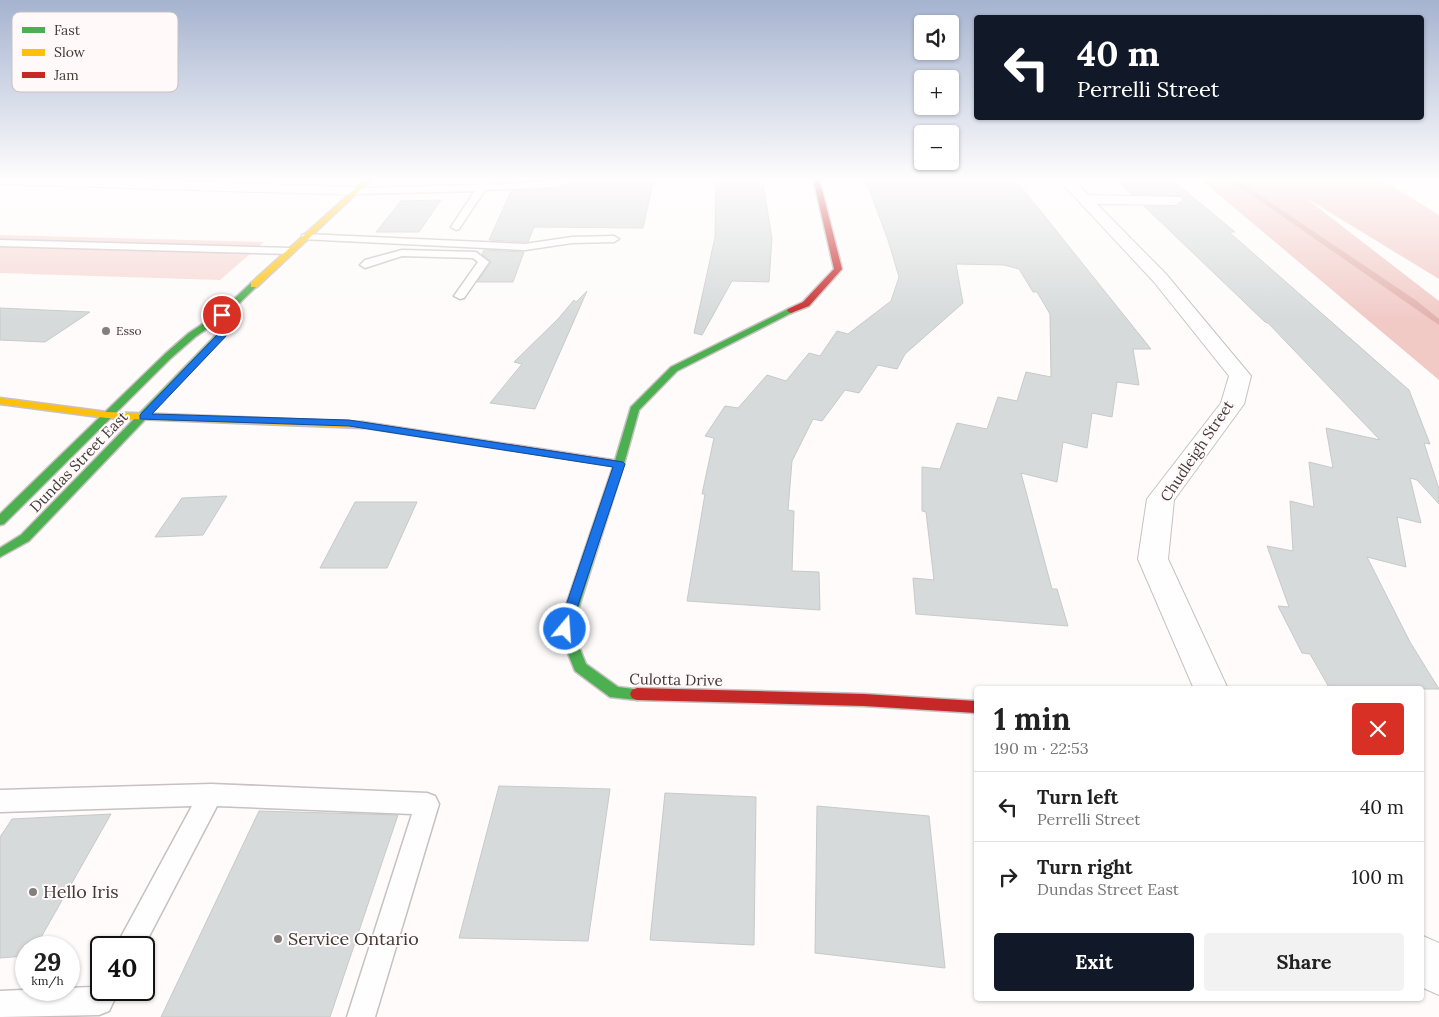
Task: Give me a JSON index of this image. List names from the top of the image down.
{
  "streets": {
    "street": ["Chudleigh Street", "Dundas Street East", "Culotta Drive"]
  },
  "places": ["Esso", "Hello Iris", "Service Ontario"],
  "legend": ["Fast", "Slow", "Jam"],
  "page": {
    "map_buttons": ["+", "−"],
    "turn": ["40 m", "Perrelli Street"],
    "heading": ["1 min", "190 m · 22:53"],
    "list": [
      {
        "name": "Turn left",
        "note": "Perrelli Street",
        "value": "40 m"
      },
      {
        "name": "Turn right",
        "note": "Dundas Street East",
        "value": "100 m"
      }
    ],
    "buttons": ["Exit", "Share"],
    "speed": "29 km/h",
    "limit": "40"
  }
}
